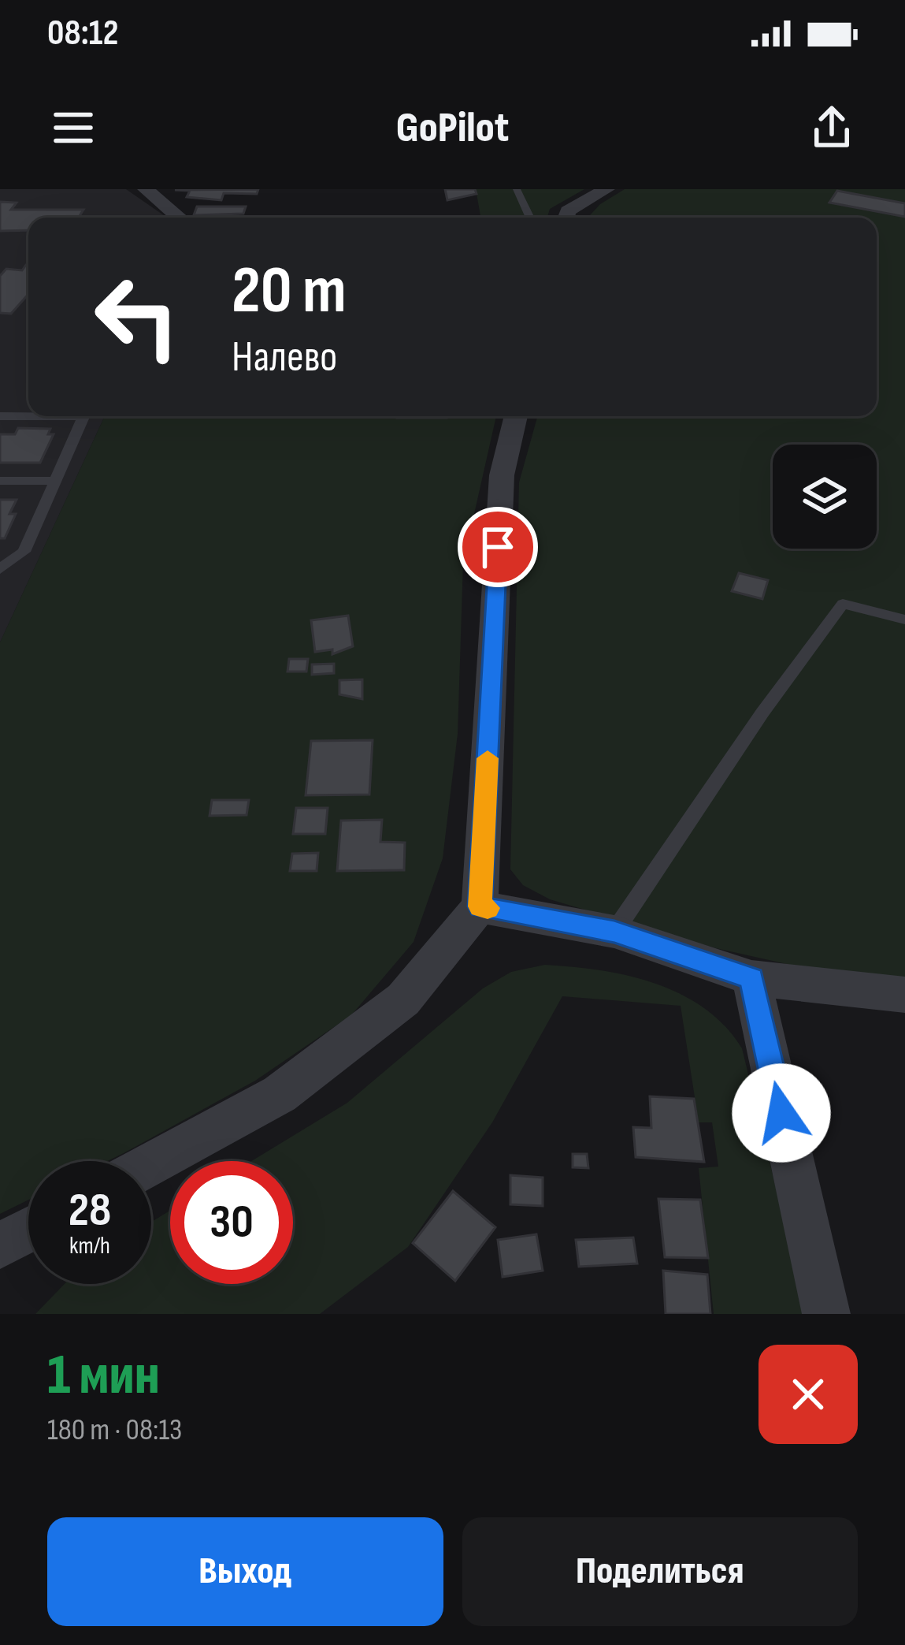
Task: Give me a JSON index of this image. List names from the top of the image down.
{
  "page": {
    "status": "08:12",
    "header": "GoPilot",
    "turn": ["20 m", "Налево"],
    "speed": "28 km/h",
    "limit": "30",
    "heading": ["1 мин", "180 m · 08:13"],
    "buttons": ["Выход", "Поделиться"]
  }
}
